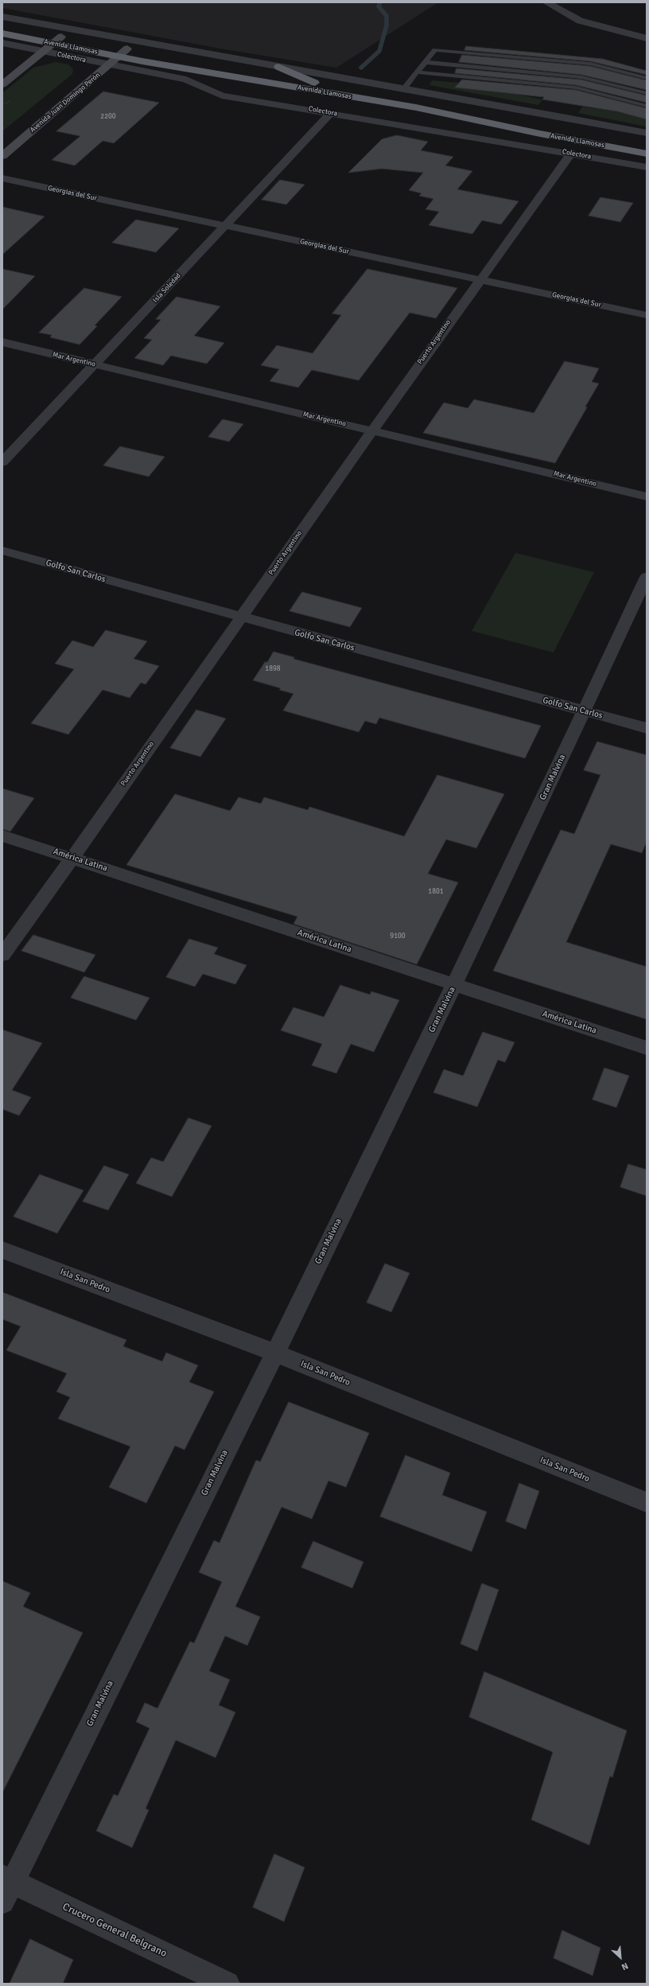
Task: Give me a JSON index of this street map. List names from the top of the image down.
{
  "streets": {
    "highway": ["Avenida Llamosas"],
    "main road": ["Avenida Juan Domingo Perón"],
    "street": [
      "Colectora",
      "Georgias del Sur",
      "Isla Soledad",
      "Puerto Argentino",
      "Mar Argentino",
      "Golfo San Carlos",
      "Gran Malvina",
      "América Latina",
      "Isla San Pedro",
      "Crucero General Belgrano"
    ]
  },
  "crossings": [
    ["Avenida Llamosas", "Avenida Juan Domingo Perón"],
    ["Colectora", "Avenida Juan Domingo Perón"],
    ["Colectora", "Isla Soledad"],
    ["Colectora", "Puerto Argentino"],
    ["Georgias del Sur", "Isla Soledad"],
    ["Georgias del Sur", "Puerto Argentino"],
    ["Isla Soledad", "Mar Argentino"],
    ["Puerto Argentino", "Mar Argentino"],
    ["Puerto Argentino", "Golfo San Carlos"],
    ["Puerto Argentino", "América Latina"],
    ["Golfo San Carlos", "Gran Malvina"],
    ["Gran Malvina", "América Latina"],
    ["Gran Malvina", "Isla San Pedro"],
    ["Gran Malvina", "Crucero General Belgrano"]
  ],
  "house_numbers": [
    "2200",
    "1898",
    "1801",
    "9100"
  ],
  "north": "bottom right"
}
